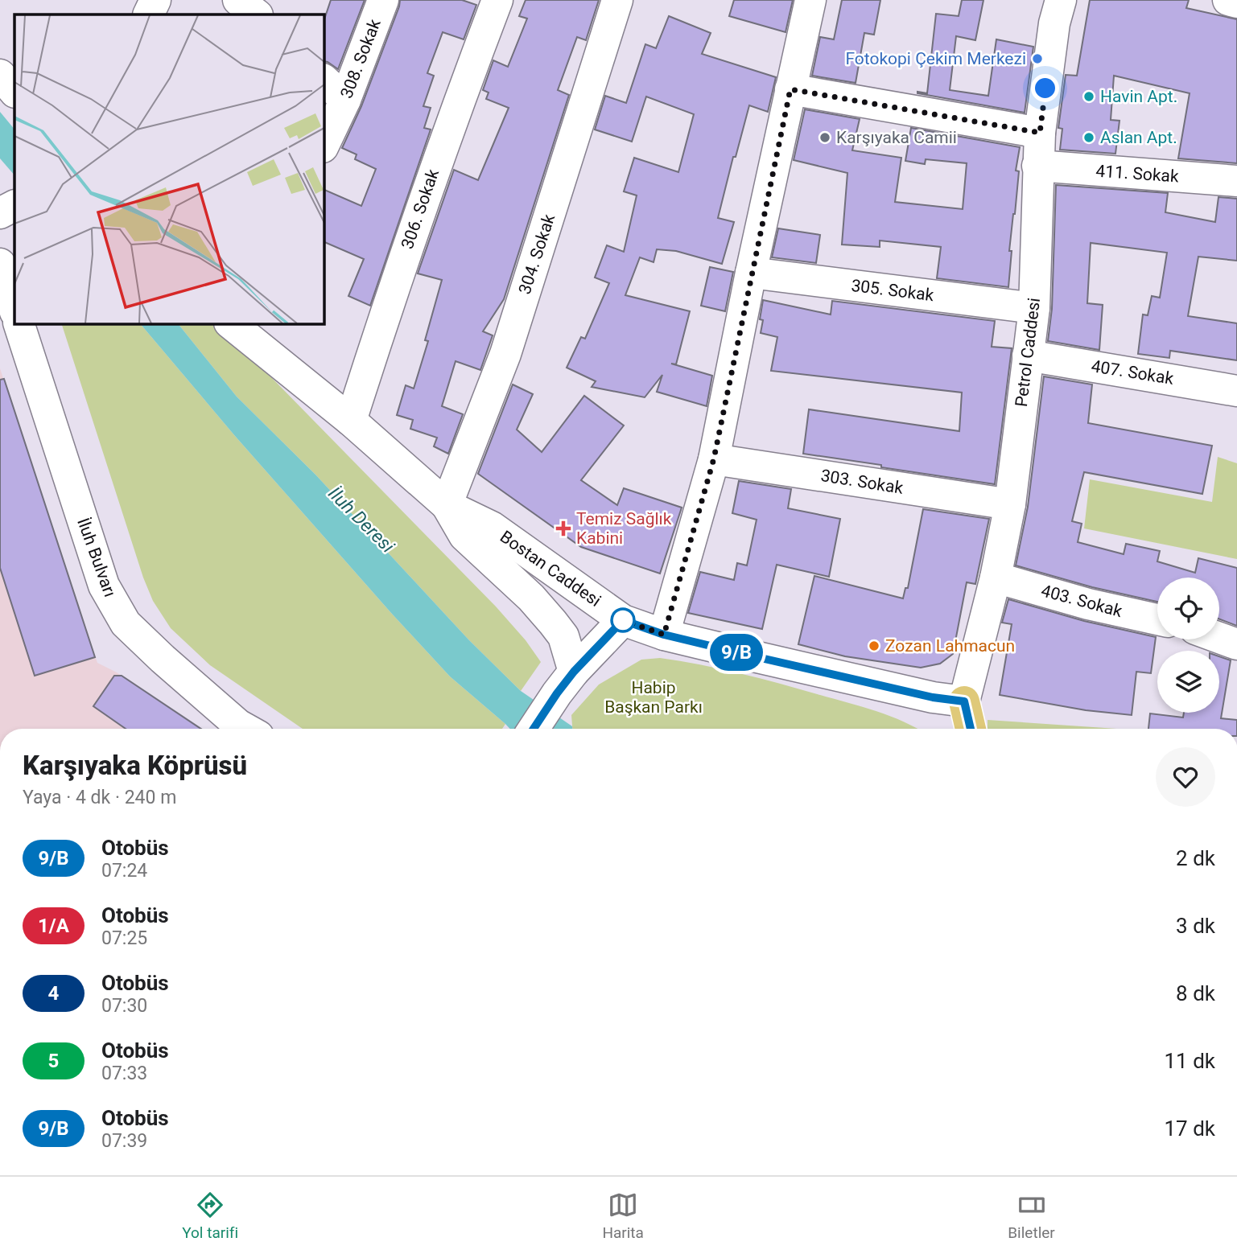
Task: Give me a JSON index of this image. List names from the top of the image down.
{
  "streets": {
    "street": [
      "308. Sokak",
      "411. Sokak",
      "306. Sokak",
      "304. Sokak",
      "305. Sokak",
      "Petrol Caddesi",
      "407. Sokak",
      "303. Sokak",
      "İluh Bulvarı",
      "Bostan Caddesi",
      "403. Sokak"
    ]
  },
  "crossings": [
    ["411. Sokak", "Petrol Caddesi"],
    ["306. Sokak", "Bostan Caddesi"],
    ["304. Sokak", "Bostan Caddesi"],
    ["305. Sokak", "Petrol Caddesi"],
    ["Petrol Caddesi", "407. Sokak"],
    ["Petrol Caddesi", "303. Sokak"],
    ["Petrol Caddesi", "Bostan Caddesi"],
    ["Petrol Caddesi", "403. Sokak"]
  ],
  "water": ["İluh Deresi"],
  "parks": ["Habip Başkan Parkı"],
  "places": {
    "other": [
      "Fotokopi Çekim Merkezi",
      "Havin Apt.",
      "Karşıyaka Camii",
      "Aslan Apt.",
      "Zozan Lahmacun"
    ],
    "health": ["Temiz Sağlık Kabini"]
  },
  "lines": ["bus line 9/B"],
  "page": {
    "on_map": "9/B",
    "heading": ["Karşıyaka Köprüsü", "Yaya · 4 dk · 240 m"],
    "list": [
      {
        "mark": "9/B",
        "name": "Otobüs",
        "note": "07:24",
        "value": "2 dk"
      },
      {
        "mark": "1/A",
        "name": "Otobüs",
        "note": "07:25",
        "value": "3 dk"
      },
      {
        "mark": "4",
        "name": "Otobüs",
        "note": "07:30",
        "value": "8 dk"
      },
      {
        "mark": "5",
        "name": "Otobüs",
        "note": "07:33",
        "value": "11 dk"
      },
      {
        "mark": "9/B",
        "name": "Otobüs",
        "note": "07:39",
        "value": "17 dk"
      }
    ],
    "tabs": ["Yol tarifi", "Harita", "Biletler"]
  }
}
